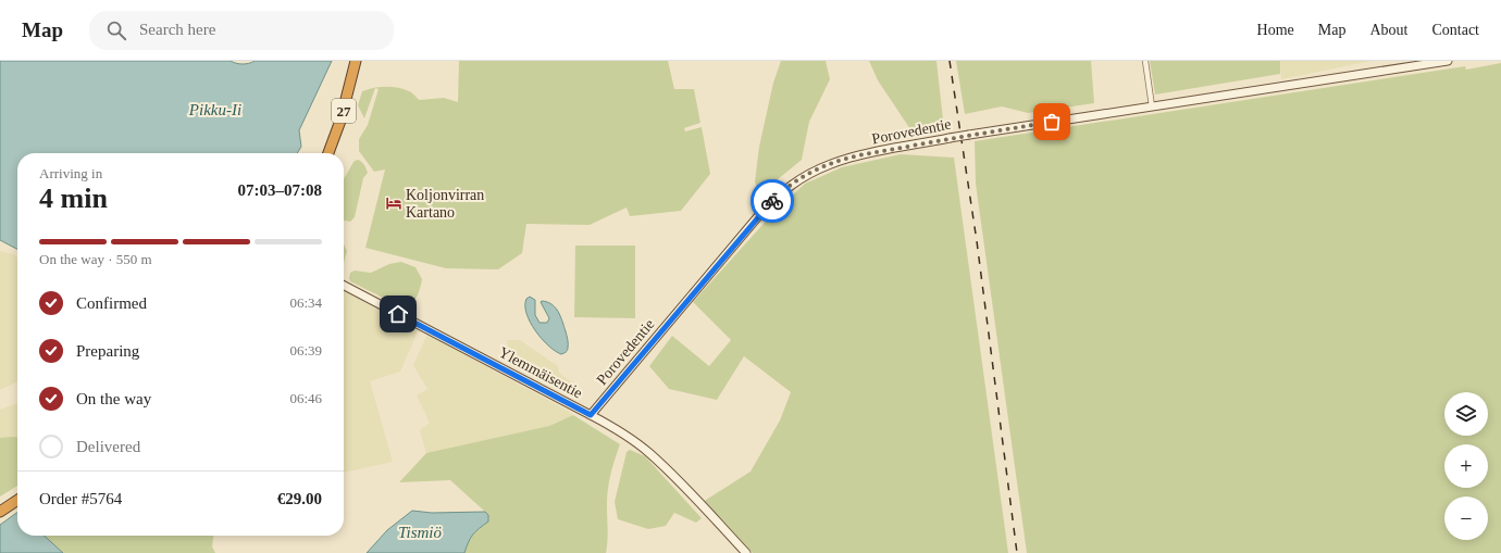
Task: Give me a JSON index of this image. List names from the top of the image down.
{
  "streets": {
    "highway": ["27"],
    "street": ["Porovedentie", "Ylemmäisentie"]
  },
  "crossings": [
    ["Porovedentie", "Ylemmäisentie"]
  ],
  "water": ["Pikku-Ii", "Tismiö"],
  "places": {
    "hotel": ["Koljonvirran Kartano"]
  },
  "page": {
    "header": "Map",
    "search": "Search here",
    "nav": [
      "Home",
      "Map",
      "About",
      "Contact"
    ],
    "heading": ["4 min", "Arriving in", "07:03–07:08"],
    "panel": ["Order #5764", "€29.00"],
    "bar": "On the way · 550 m",
    "list": [
      ["Confirmed", "06:34"],
      ["Preparing", "06:39"],
      ["On the way", "06:46"],
      "Delivered"
    ],
    "map_buttons": ["+", "−"]
  }
}
